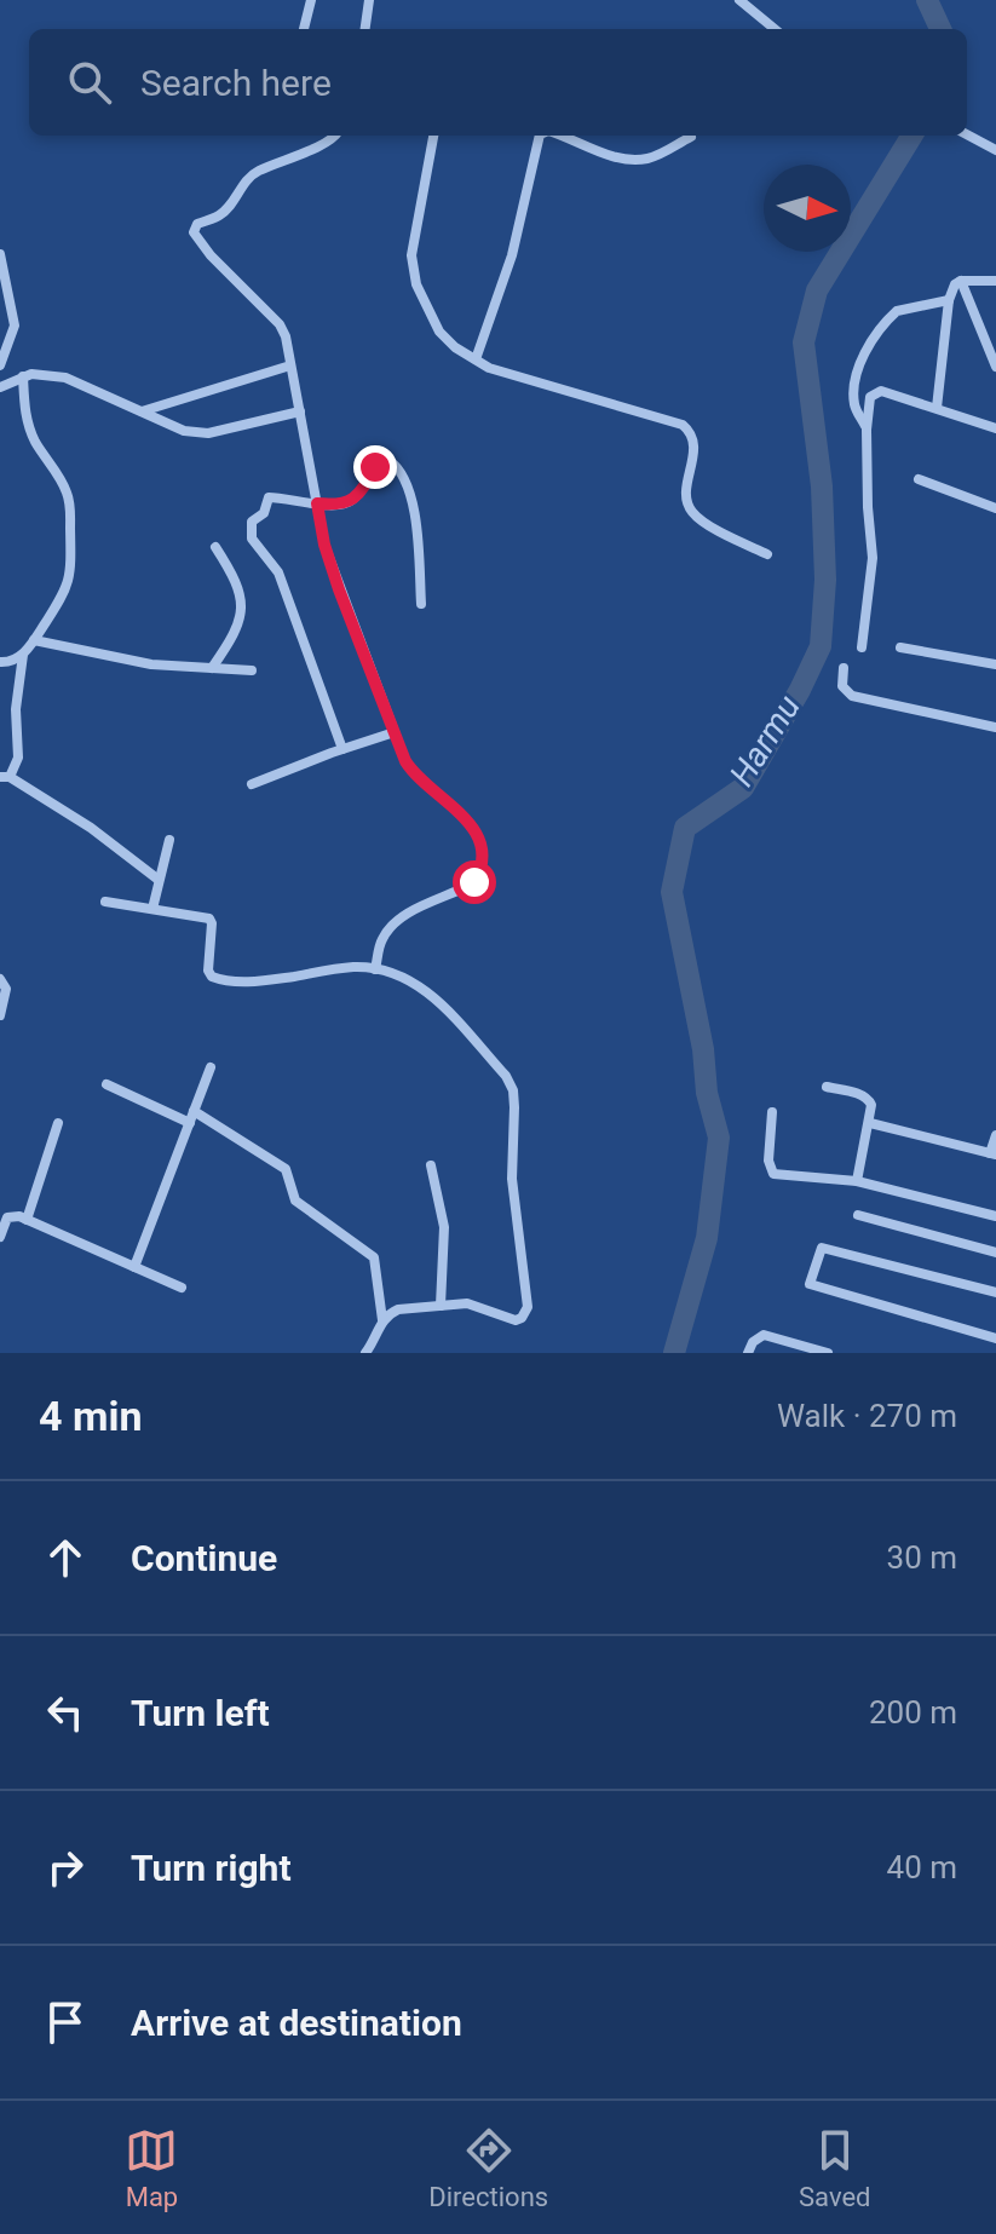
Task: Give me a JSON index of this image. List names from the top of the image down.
{
  "water": ["Harmu"],
  "north": "right",
  "page": {
    "search": "Search here",
    "heading": ["4 min", "Walk · 270 m"],
    "list": [
      ["Continue", "30 m"],
      ["Turn left", "200 m"],
      ["Turn right", "40 m"],
      "Arrive at destination"
    ],
    "nav": ["Map", "Directions", "Saved"]
  }
}
